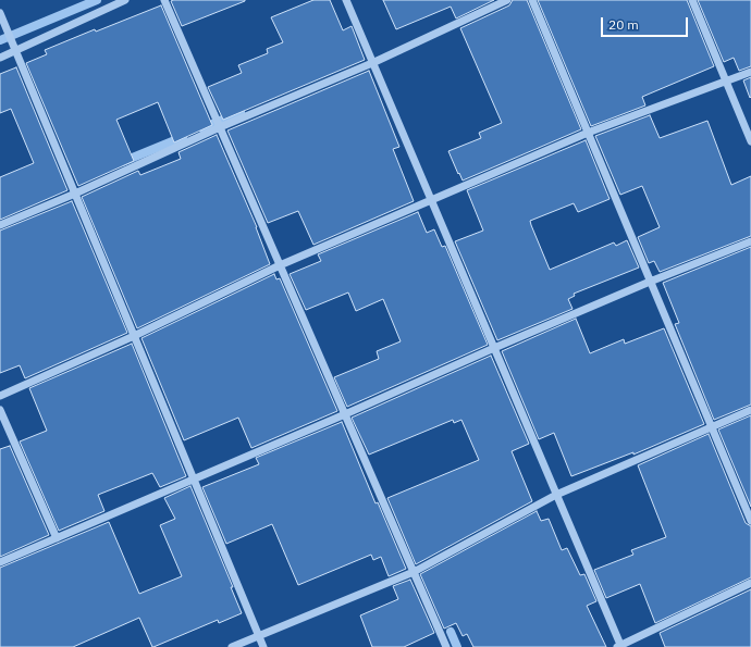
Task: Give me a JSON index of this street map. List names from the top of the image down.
{
  "scale_bar": "20 m"
}
